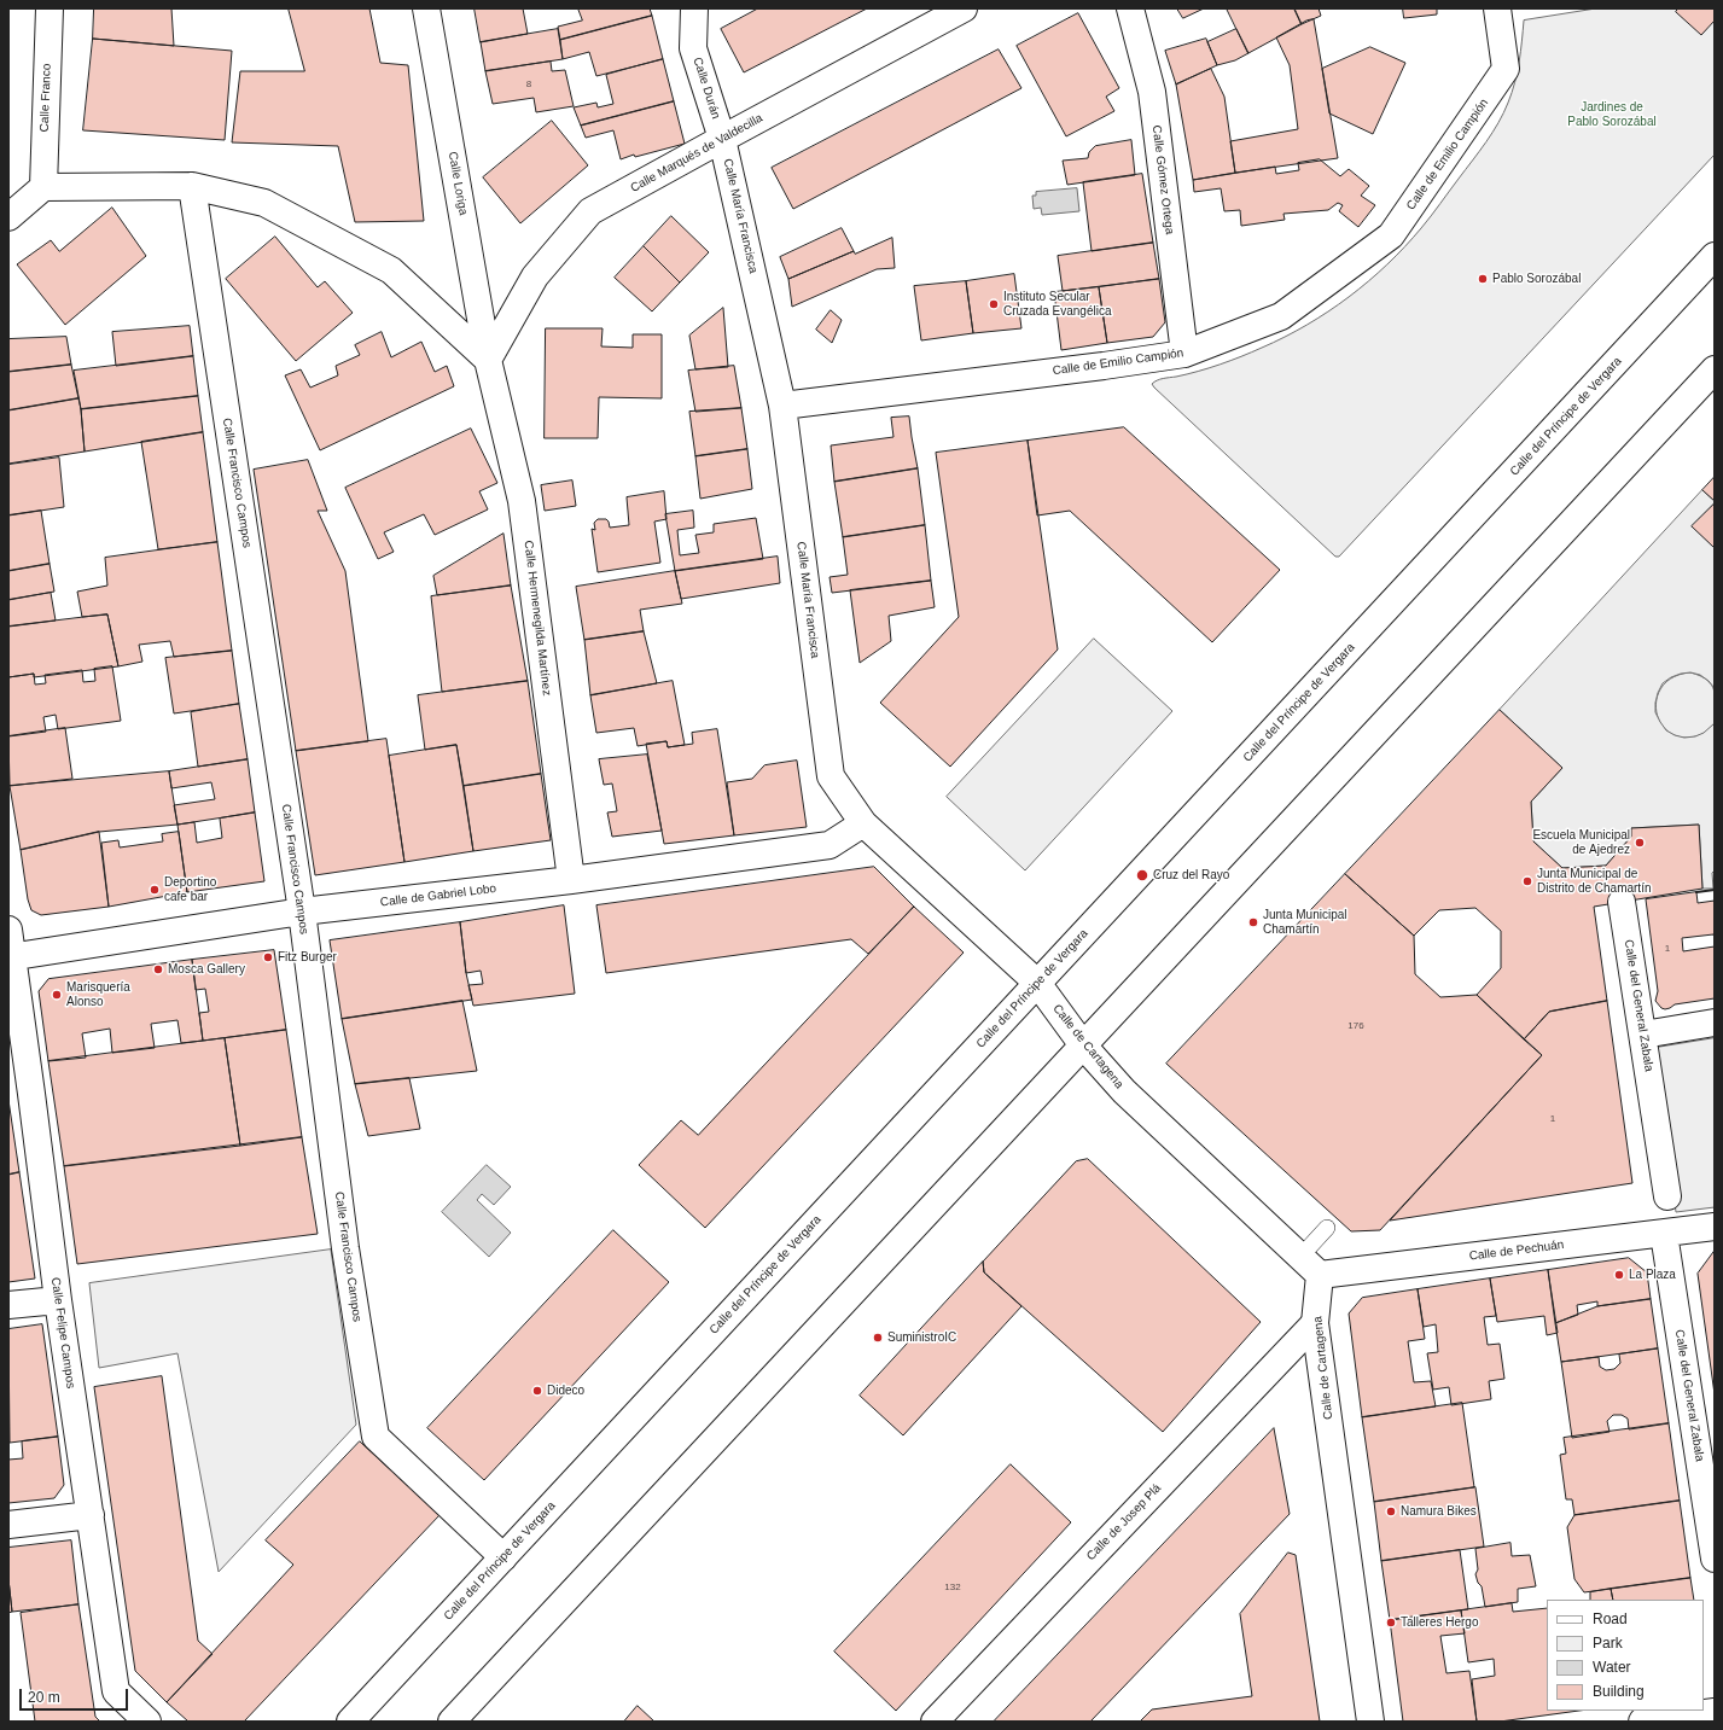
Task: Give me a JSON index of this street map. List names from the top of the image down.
{
  "streets": {
    "street": [
      "Calle Durán",
      "Calle Franco",
      "Calle Marqués de Valdecilla",
      "Calle de Emilio Campión",
      "Calle Gómez Ortega",
      "Calle Loriga",
      "Calle María Francisca",
      "Calle del Príncipe de Vergara",
      "Calle Francisco Campos",
      "Calle Hermenegilda Martínez",
      "Calle de Gabriel Lobo",
      "Calle del General Zabala",
      "Calle de Cartagena",
      "Calle de Pechuán",
      "Calle Felipe Campos",
      "Calle de Josep Plá"
    ]
  },
  "crossings": [
    ["Calle Durán", "Calle Marqués de Valdecilla"],
    ["Calle Durán", "Calle María Francisca"],
    ["Calle Marqués de Valdecilla", "Calle Loriga"],
    ["Calle Marqués de Valdecilla", "Calle María Francisca"],
    ["Calle Marqués de Valdecilla", "Calle Hermenegilda Martínez"],
    ["Calle de Emilio Campión", "Calle Gómez Ortega"],
    ["Calle de Emilio Campión", "Calle María Francisca"],
    ["Calle Loriga", "Calle Hermenegilda Martínez"],
    ["Calle María Francisca", "Calle del Príncipe de Vergara"],
    ["Calle María Francisca", "Calle de Gabriel Lobo"],
    ["Calle María Francisca", "Calle de Cartagena"],
    ["Calle del Príncipe de Vergara", "Calle Francisco Campos"],
    ["Calle del Príncipe de Vergara", "Calle de Cartagena"],
    ["Calle Francisco Campos", "Calle de Gabriel Lobo"],
    ["Calle Hermenegilda Martínez", "Calle de Gabriel Lobo"],
    ["Calle de Gabriel Lobo", "Calle Felipe Campos"],
    ["Calle del General Zabala", "Calle de Pechuán"],
    ["Calle de Cartagena", "Calle de Pechuán"],
    ["Calle de Cartagena", "Calle de Josep Plá"]
  ],
  "parks": ["Jardines de Pablo Sorozábal"],
  "places": [
    "Pablo Sorozábal",
    "Instituto Secular Cruzada Evangélica",
    "Escuela Municipal de Ajedrez",
    "Cruz del Rayo",
    "Junta Municipal de Distrito de Chamartín",
    "Deportino cafe bar",
    "Junta Municipal Chamartín",
    "Fitz Burger",
    "Mosca Gallery",
    "Marisquería Alonso",
    "La Plaza",
    "SuministroIC",
    "Dideco",
    "Namura Bikes",
    "Talleres Hergo"
  ],
  "house_numbers": [
    "8",
    "1",
    "176",
    "1",
    "132"
  ],
  "legend": [
    "Road",
    "Park",
    "Water",
    "Building"
  ],
  "scale_bar": "20 m"
}
